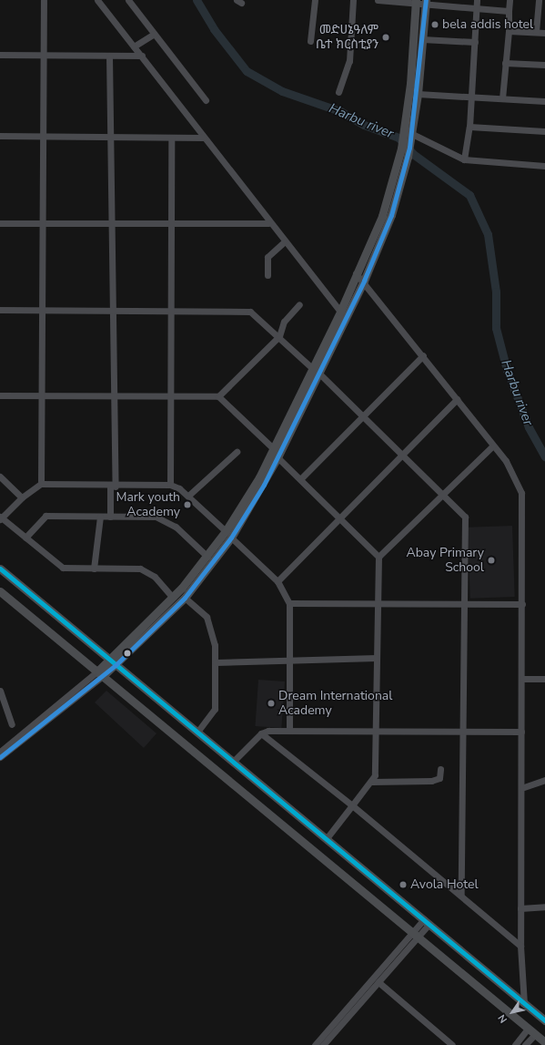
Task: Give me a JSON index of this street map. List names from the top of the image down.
{
  "water": ["Harbu river"],
  "places": [
    "bela addis hotel",
    "መድሀኔዓለም ቤተ ክርስቲያን",
    "Mark youth Academy",
    "Abay Primary School",
    "Dream International Academy",
    "Avola Hotel"
  ],
  "north": "bottom left"
}
